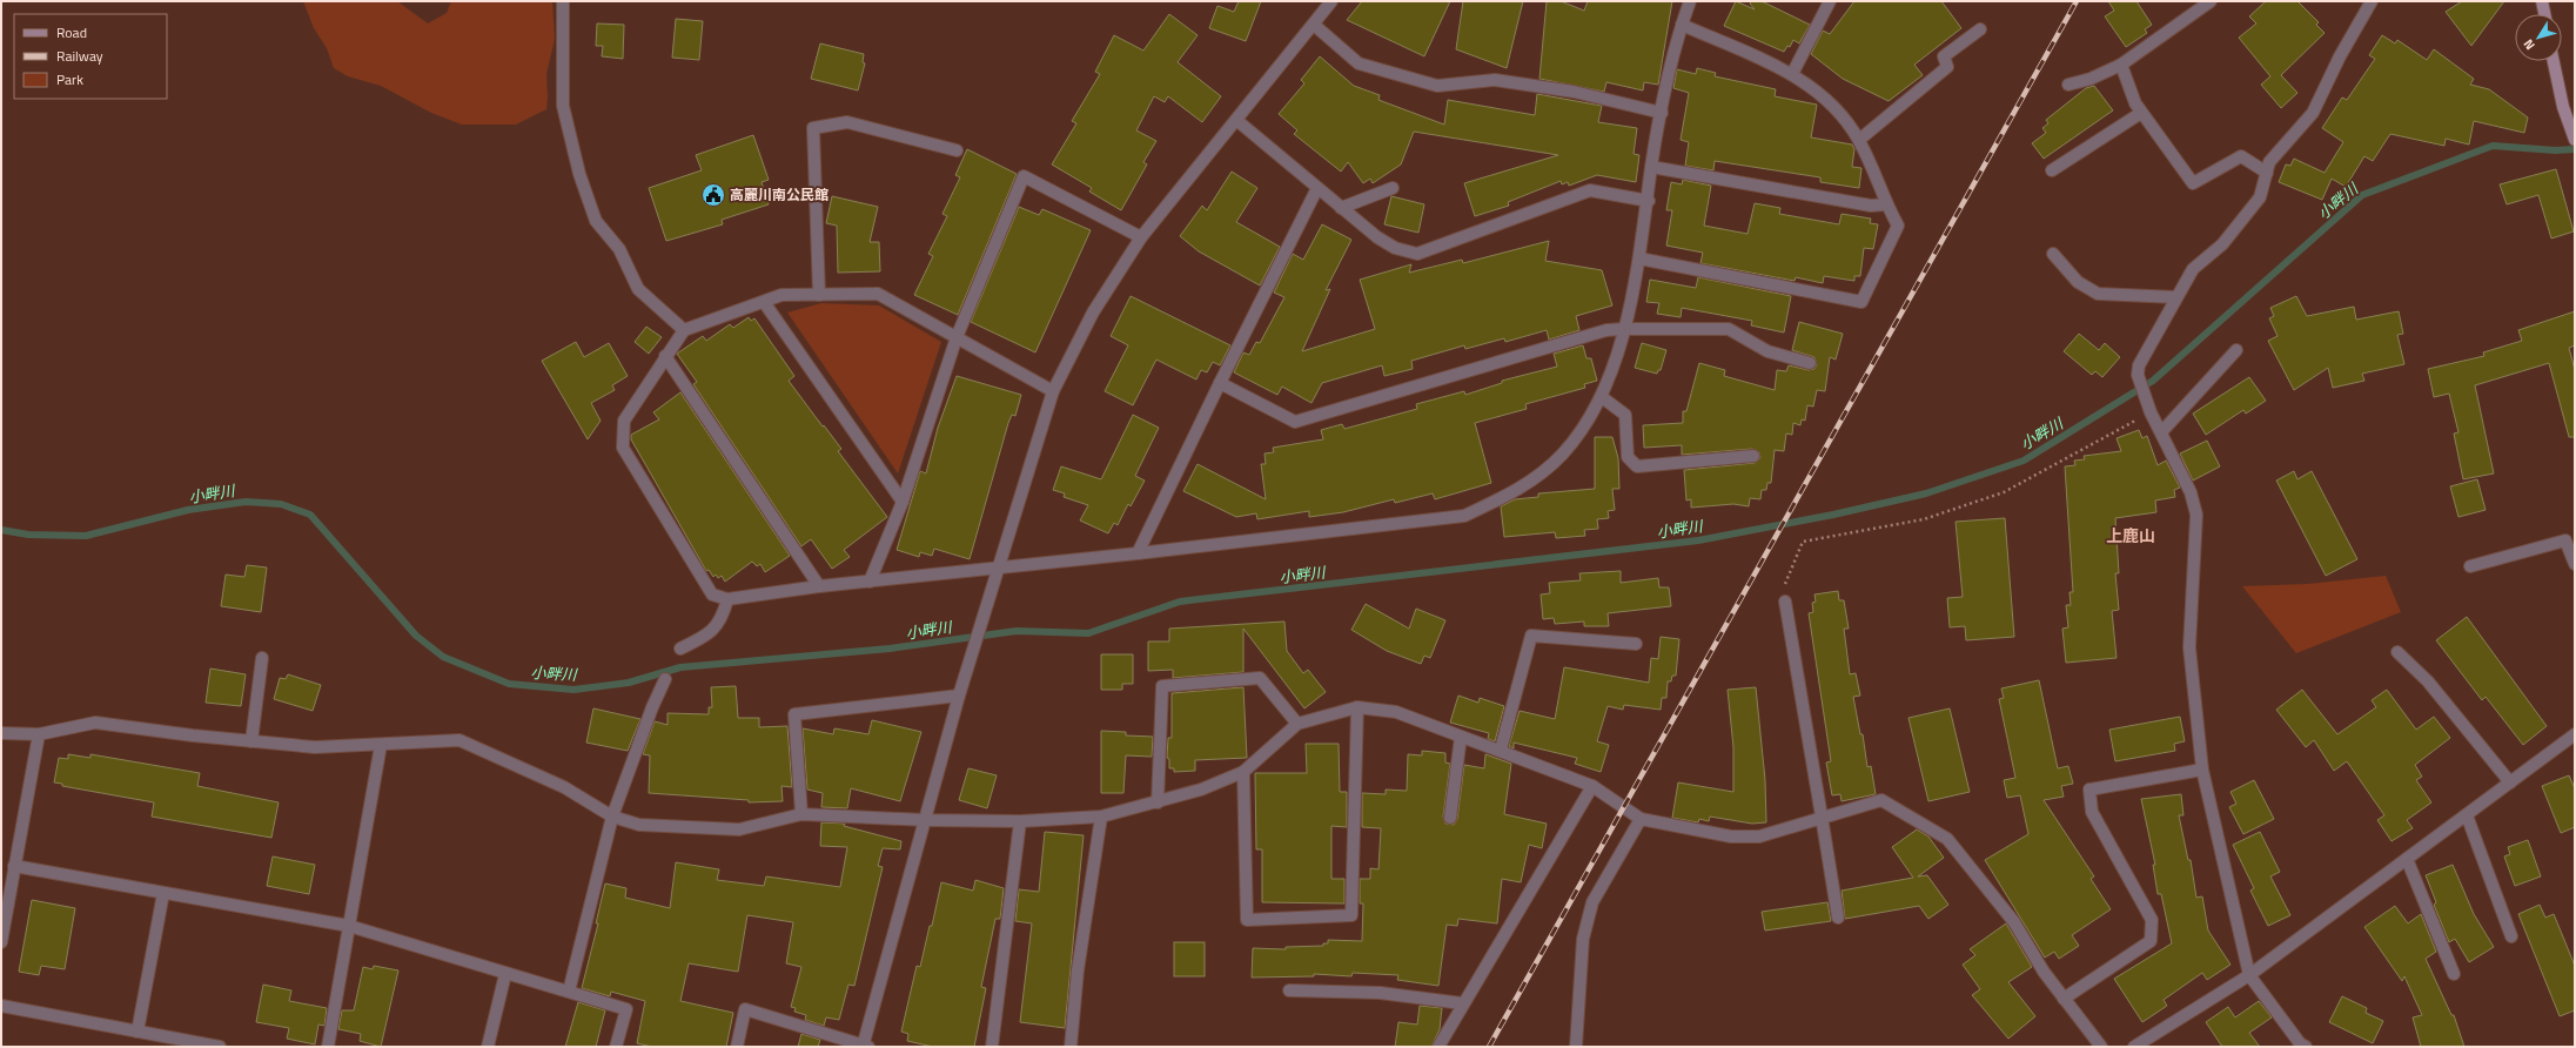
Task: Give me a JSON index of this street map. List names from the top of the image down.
{
  "districts": ["上鹿山"],
  "water": ["小畔川"],
  "places": {
    "public building": ["高麗川南公民館"]
  },
  "legend": ["Road", "Railway", "Park"],
  "north": "bottom left"
}
